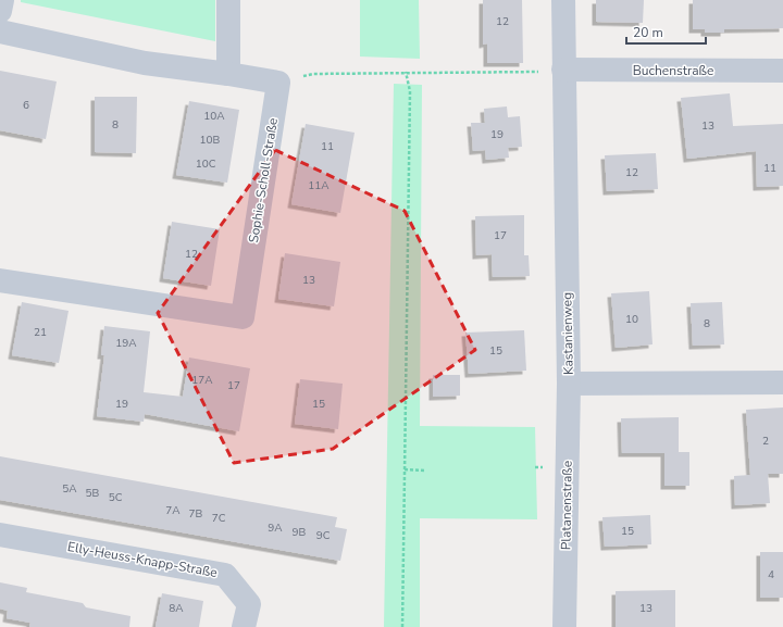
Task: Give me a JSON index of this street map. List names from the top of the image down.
{
  "streets": {
    "street": [
      "Buchenstraße",
      "Sophie-Scholl-Straße",
      "Kastanienweg",
      "Platanenstraße",
      "Elly-Heuss-Knapp-Straße"
    ]
  },
  "crossings": [
    ["Buchenstraße", "Kastanienweg"],
    ["Kastanienweg", "Platanenstraße"]
  ],
  "house_numbers": [
    "12",
    "6",
    "10A",
    "8",
    "13",
    "19",
    "10B",
    "11",
    "10C",
    "11",
    "12",
    "11A",
    "17",
    "12",
    "13",
    "10",
    "8",
    "21",
    "19A",
    "15",
    "17A",
    "17",
    "19",
    "15",
    "2",
    "5A",
    "5B",
    "5C",
    "7A",
    "7B",
    "7C",
    "9A",
    "15",
    "9B",
    "9C",
    "4",
    "8A",
    "13"
  ],
  "scale_bar": "20 m"
}
